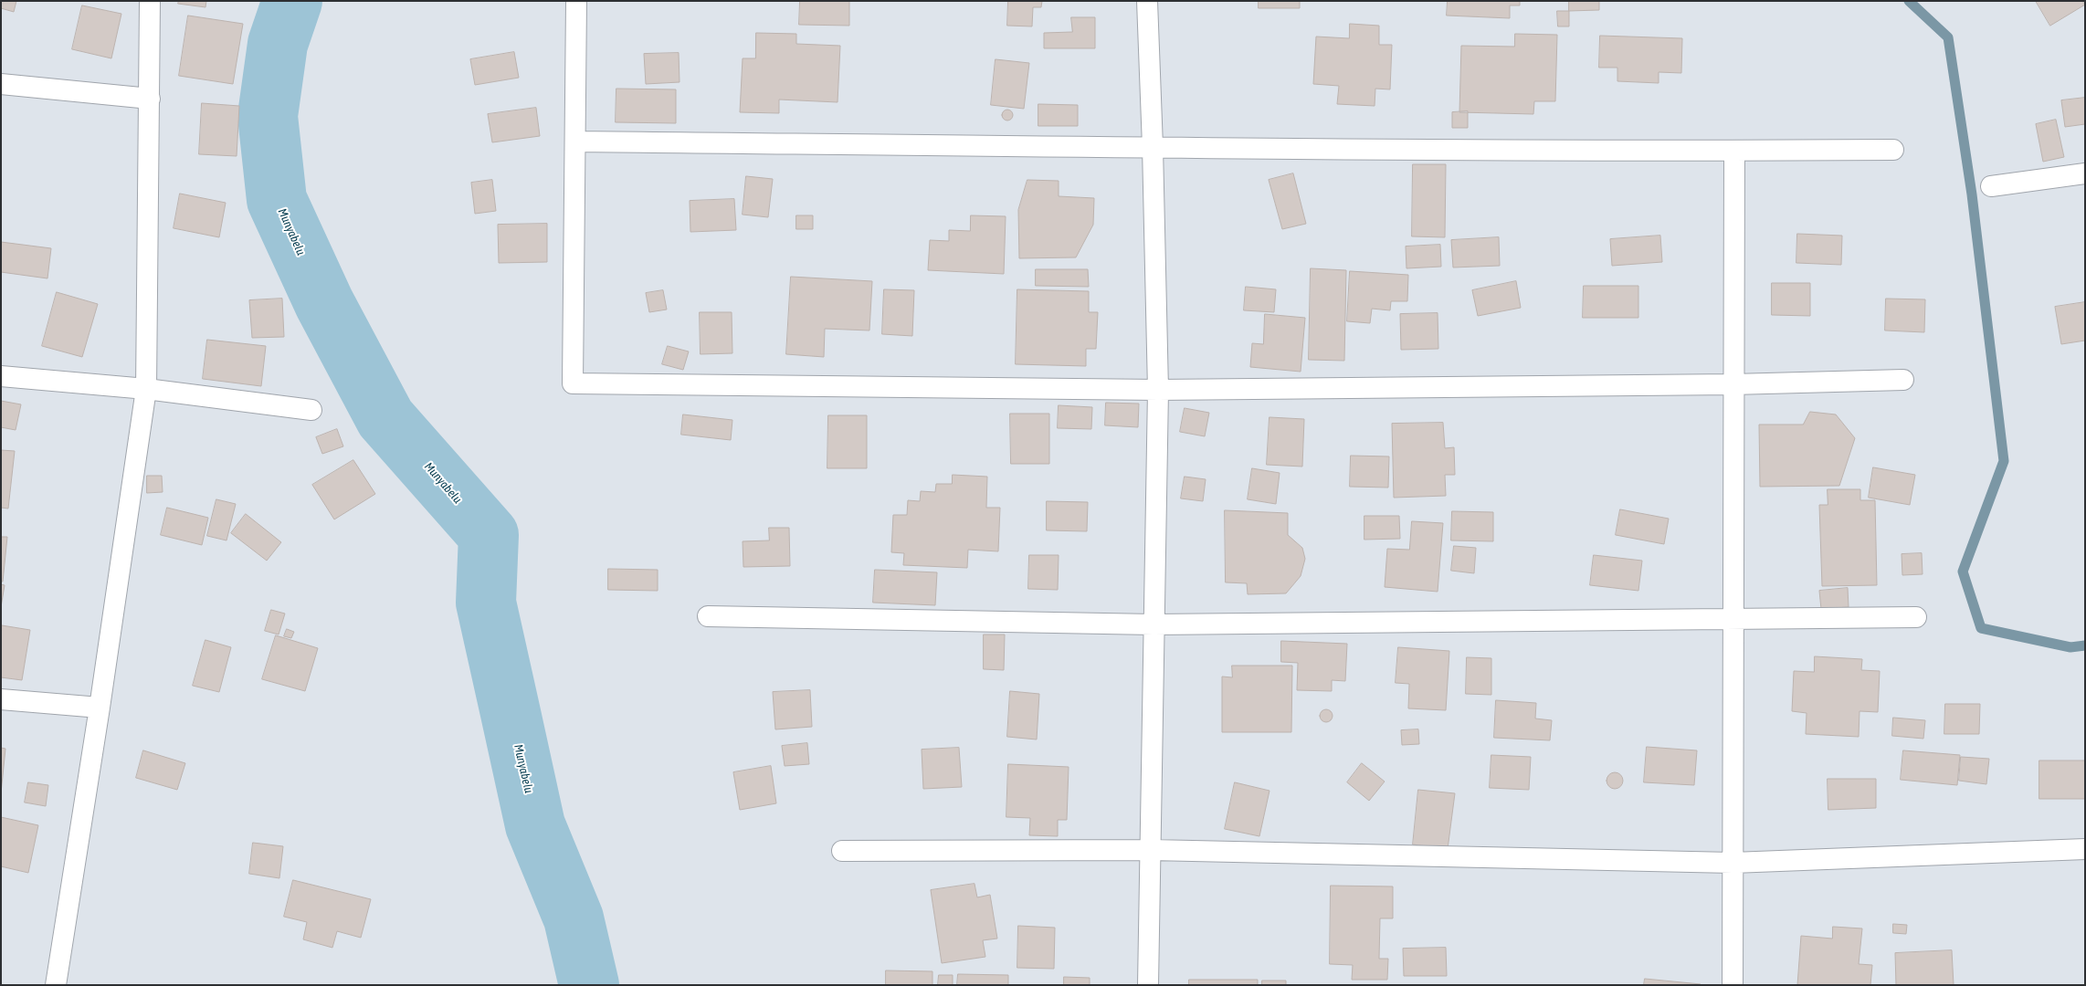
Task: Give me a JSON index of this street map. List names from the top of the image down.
{
  "water": ["Munyabelu"]
}
